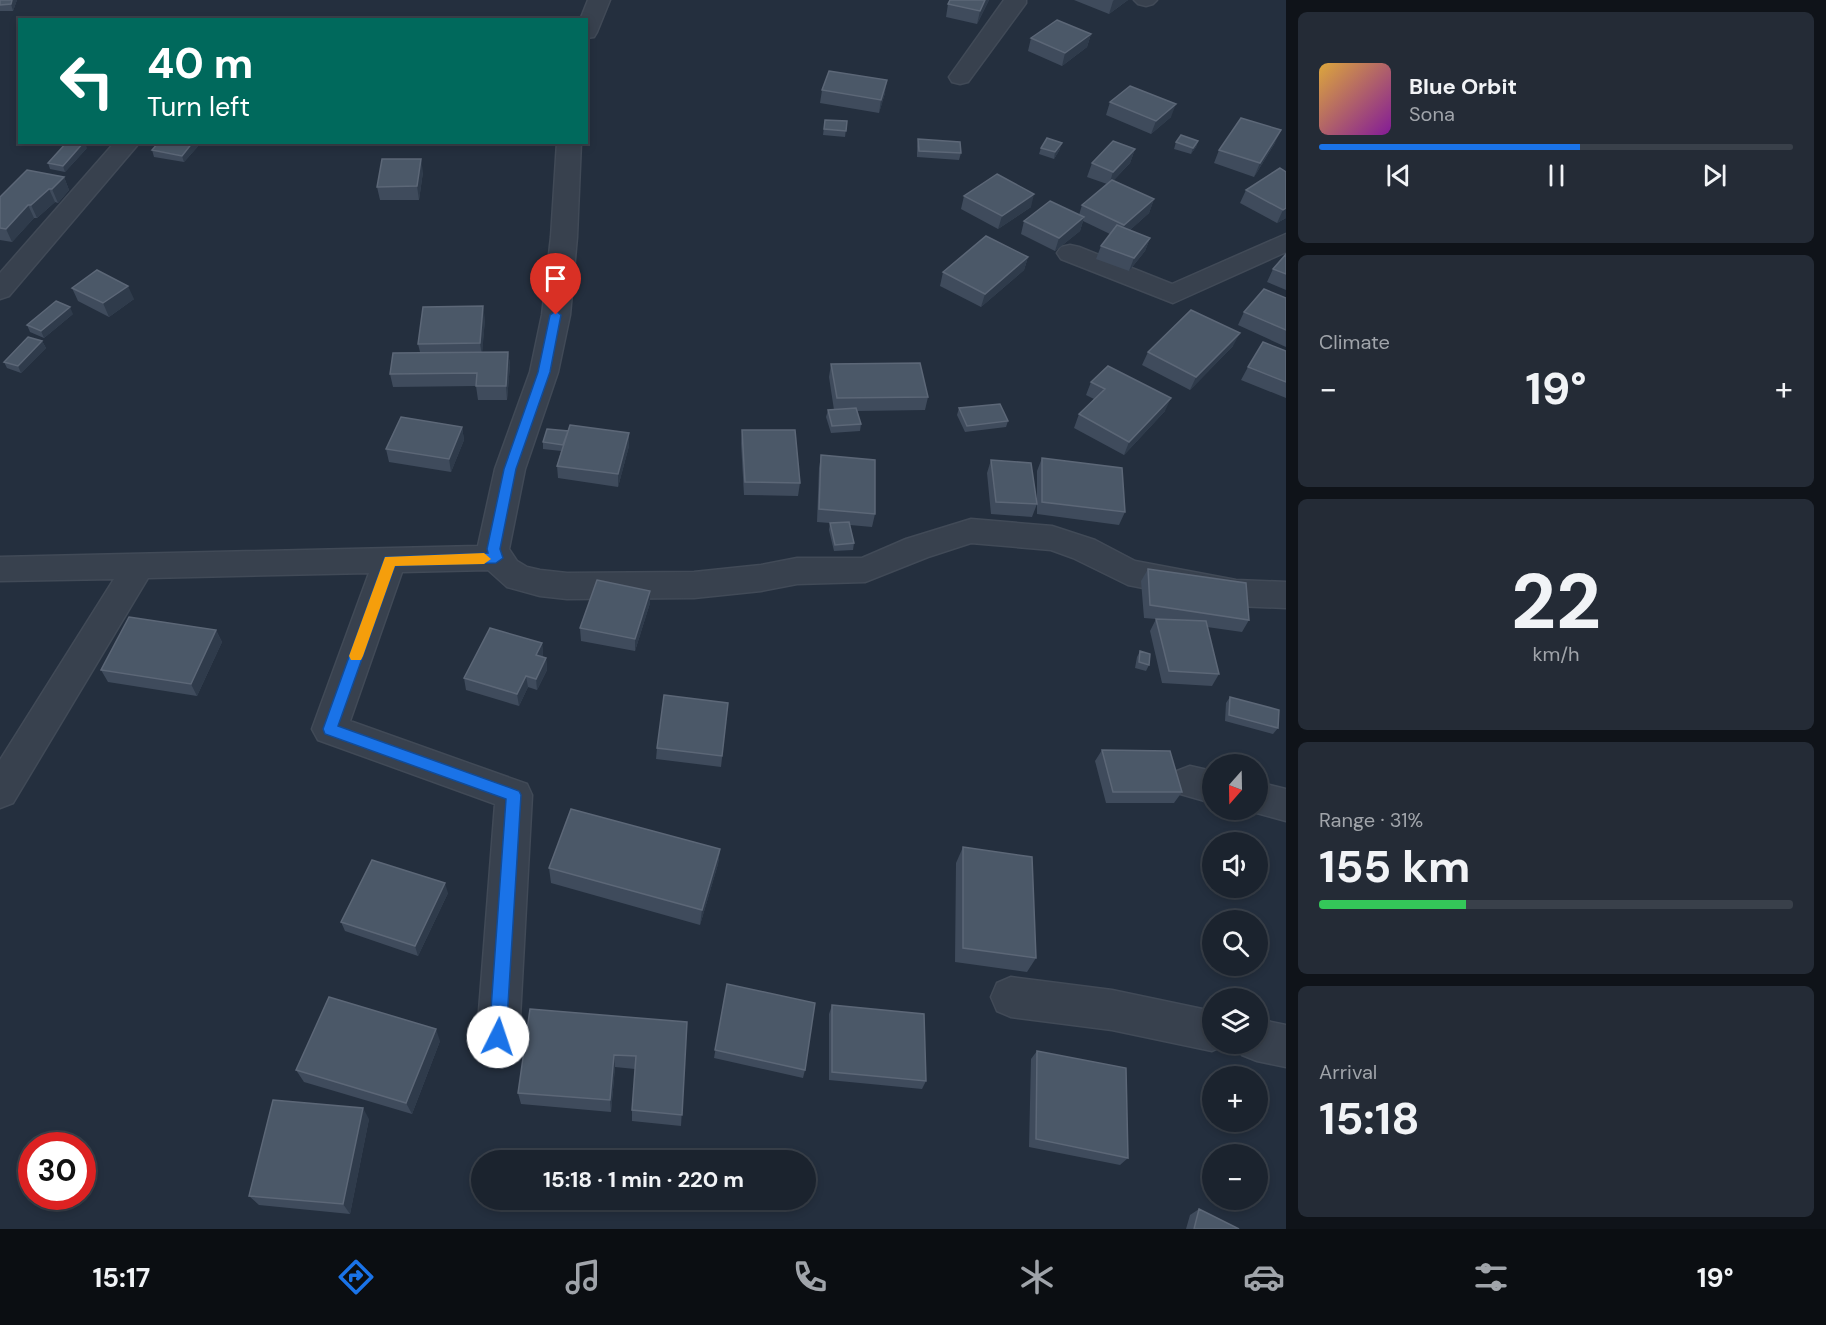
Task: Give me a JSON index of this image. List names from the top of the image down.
{
  "north": "bottom",
  "page": {
    "turn": ["40 m", "Turn left"],
    "song": ["Blue Orbit", "Sona"],
    "tile": [
      "Climate",
      ["22", "km/h"],
      ["Range · 31%", "155 km"],
      ["Arrival", "15:18"]
    ],
    "heat": ["−", "19°", "+"],
    "map_buttons": ["+", "−"],
    "limit": "30",
    "trip": "15:18 · 1 min · 220 m",
    "tabs": ["15:17", "19°"]
  }
}
